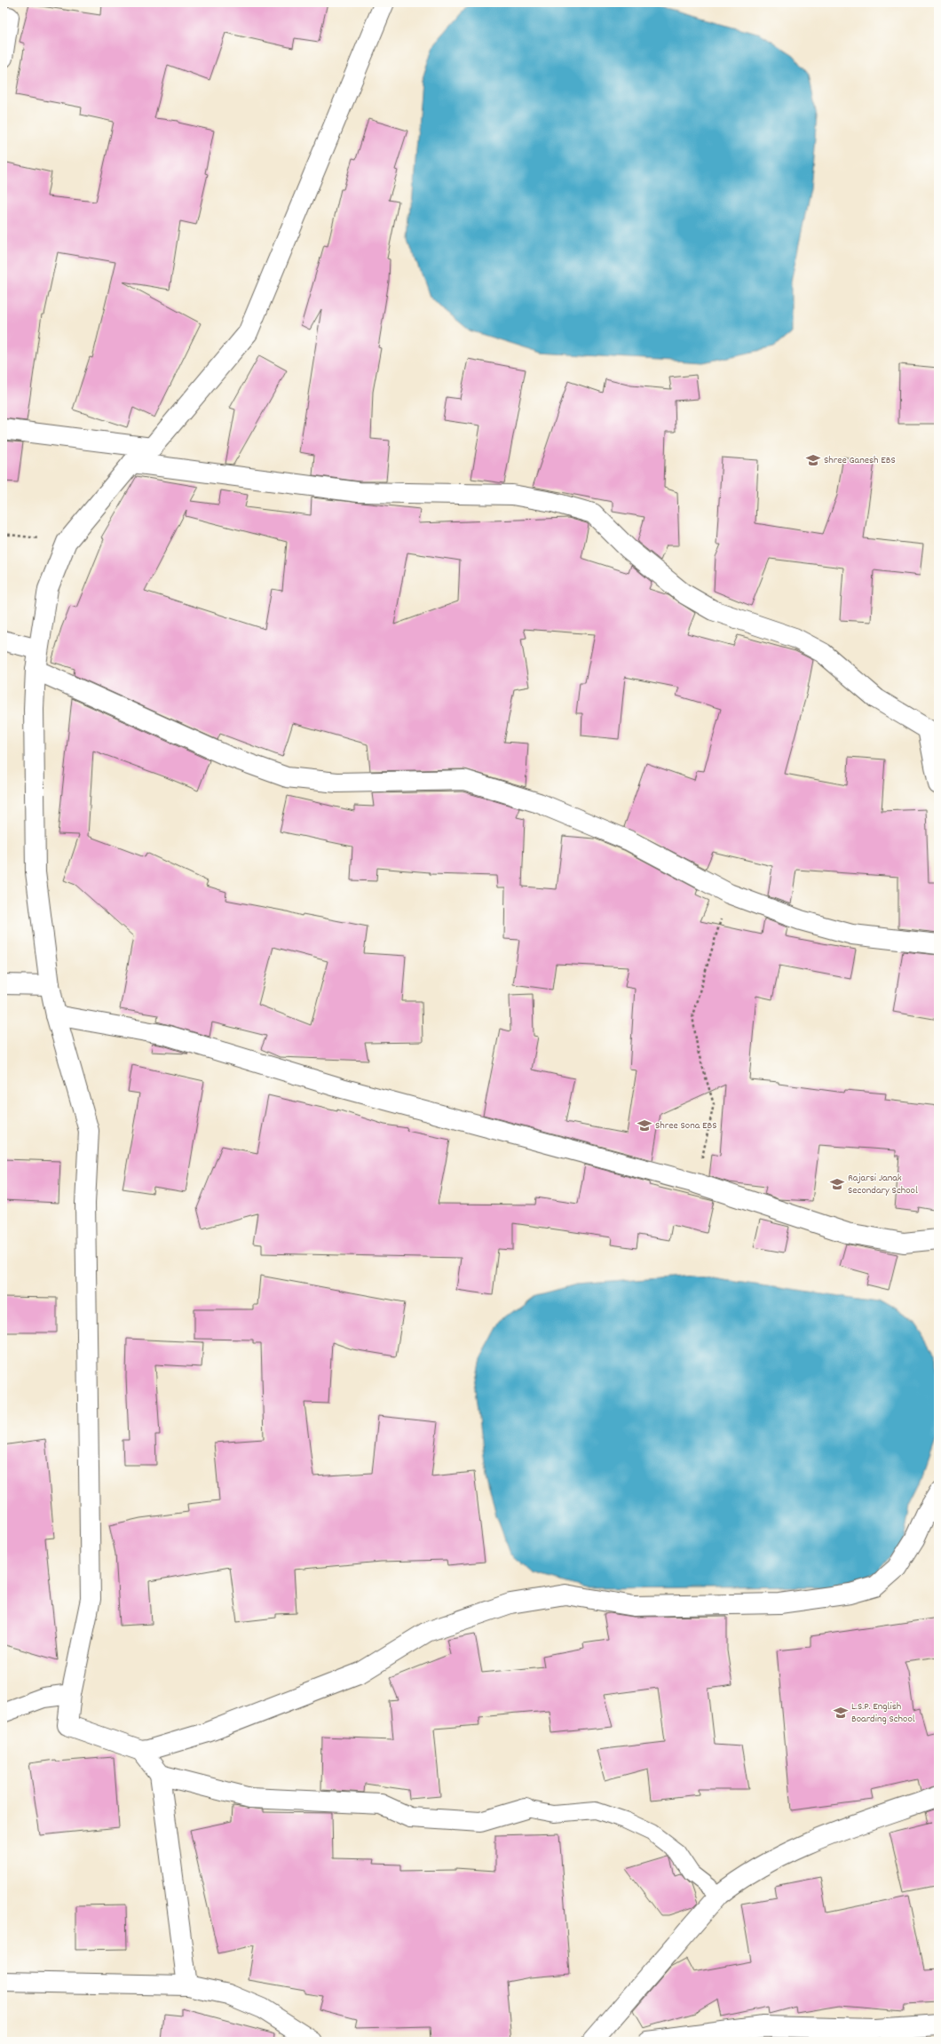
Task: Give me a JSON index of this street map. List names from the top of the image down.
{
  "places": {
    "school or university": [
      "Shree Ganesh EBS",
      "Shree Sona EBS",
      "Rajarsi Janak Secondary School",
      "L.S.P. English Boarding School"
    ]
  }
}
